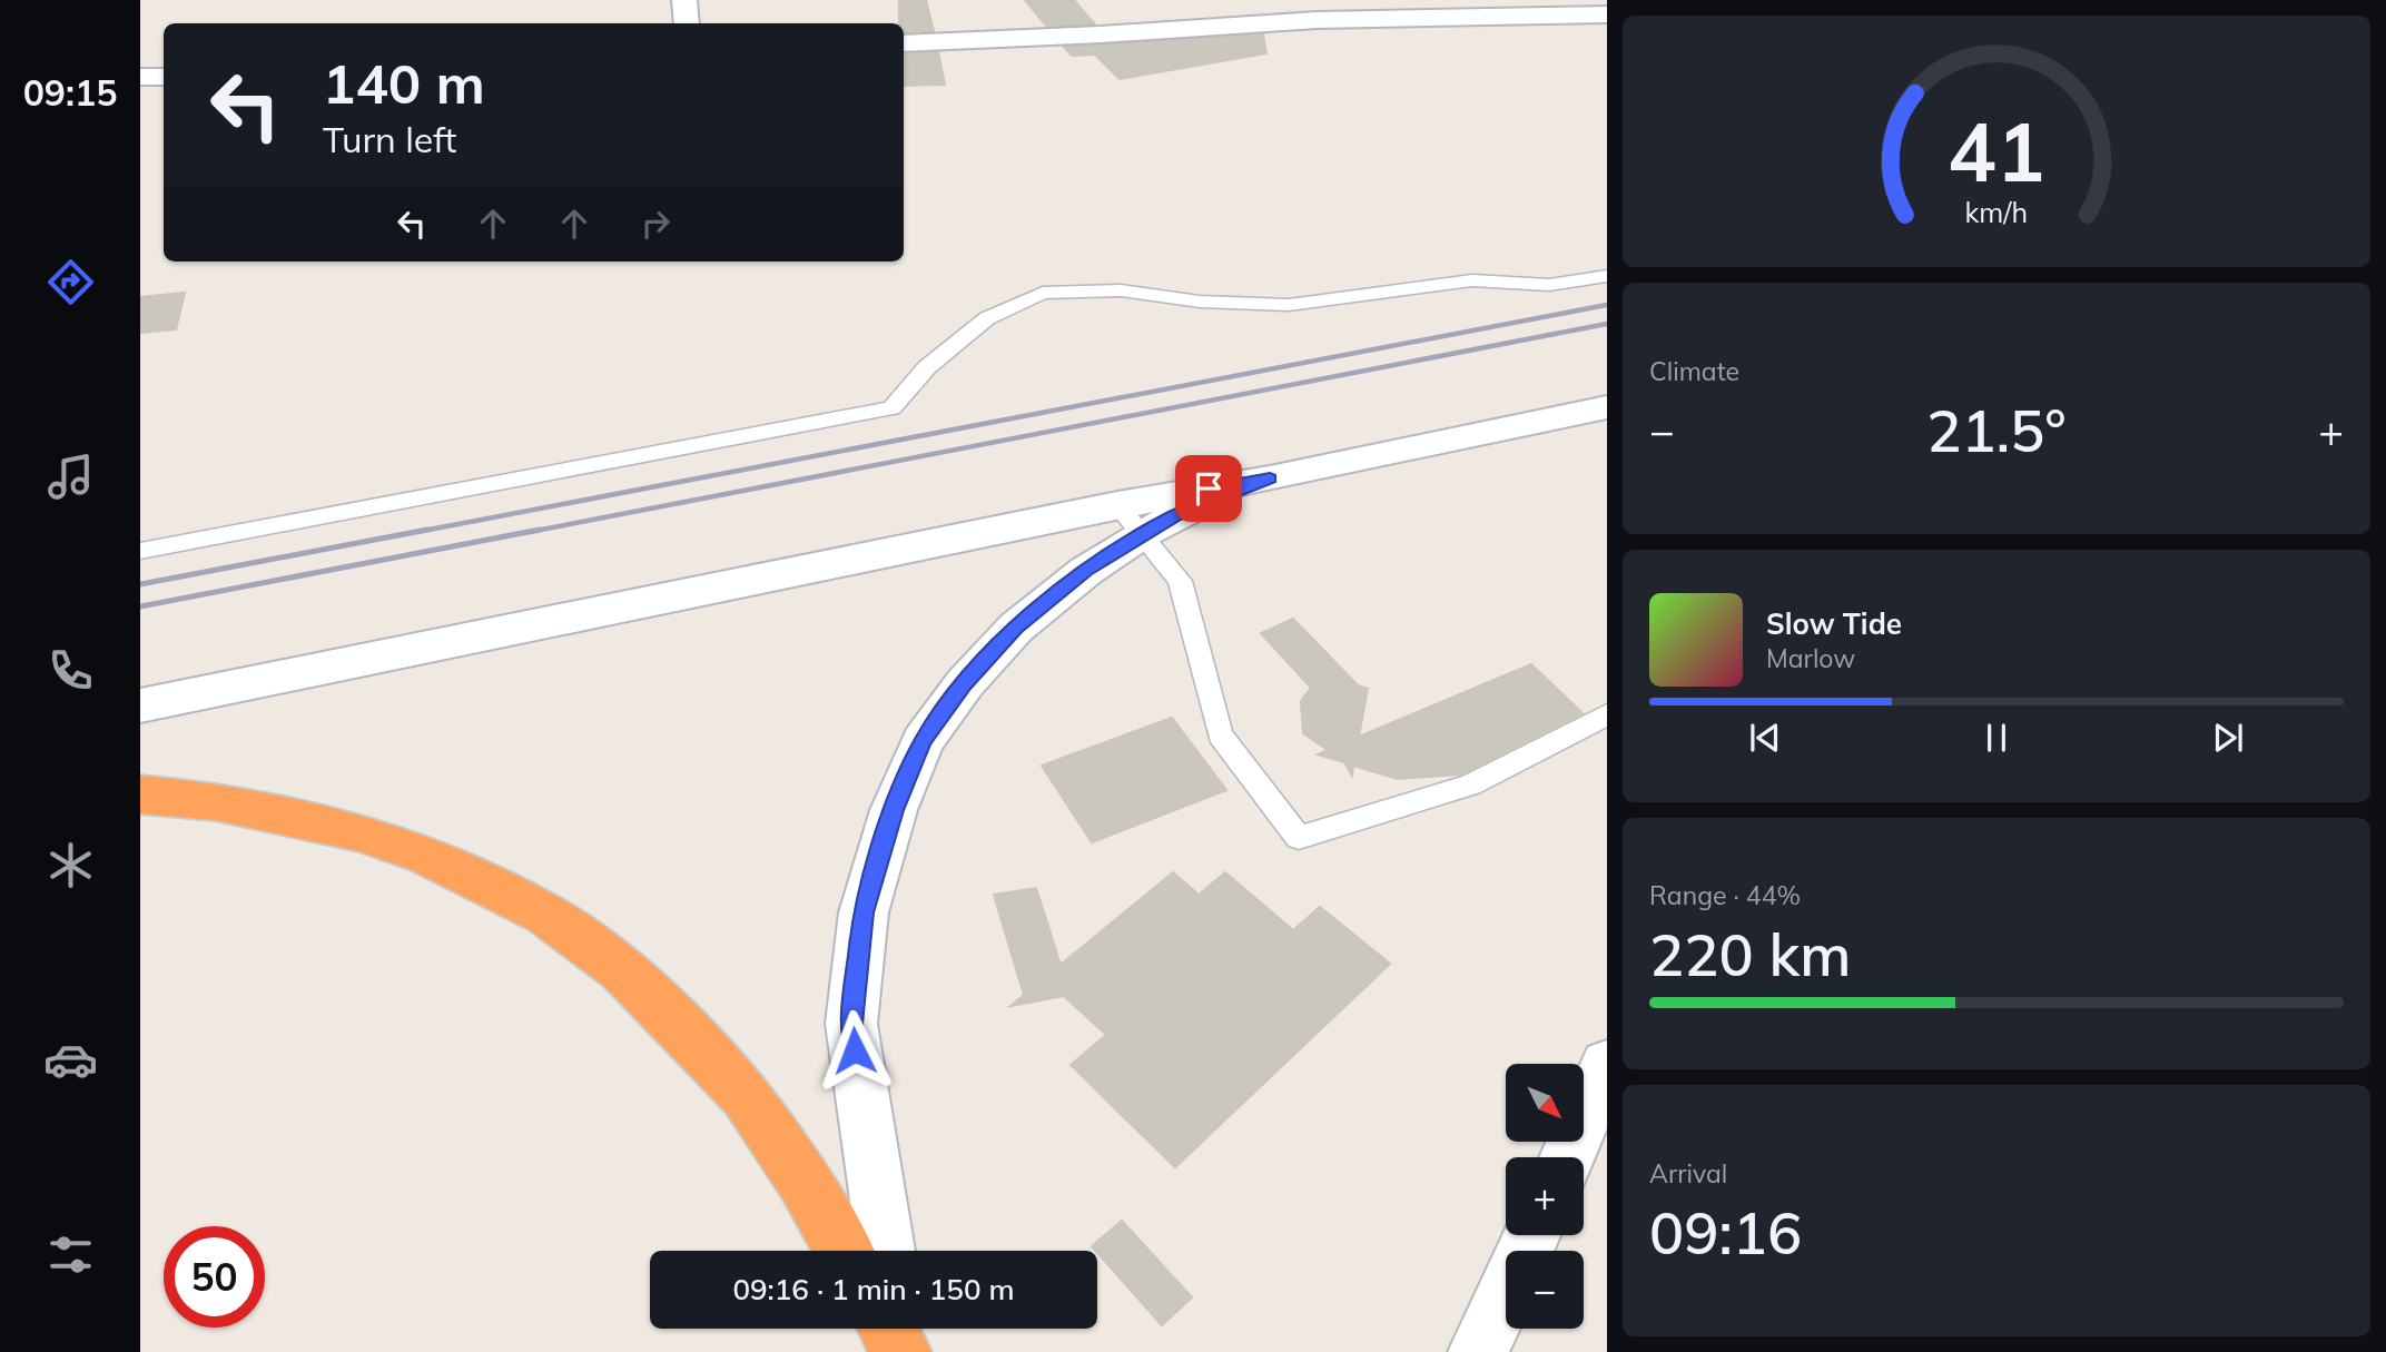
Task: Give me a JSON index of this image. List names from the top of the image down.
{
  "north": "bottom right",
  "page": {
    "tabs": "09:15",
    "turn": ["140 m", "Turn left"],
    "tile": [
      "Climate",
      ["Range · 44%", "220 km"],
      ["Arrival", "09:16"]
    ],
    "heat": ["−", "21.5°", "+"],
    "song": ["Slow Tide", "Marlow"],
    "map_buttons": ["+", "−"],
    "limit": "50",
    "trip": "09:16 · 1 min · 150 m",
    "gauge": ["41", "km/h"]
  }
}
